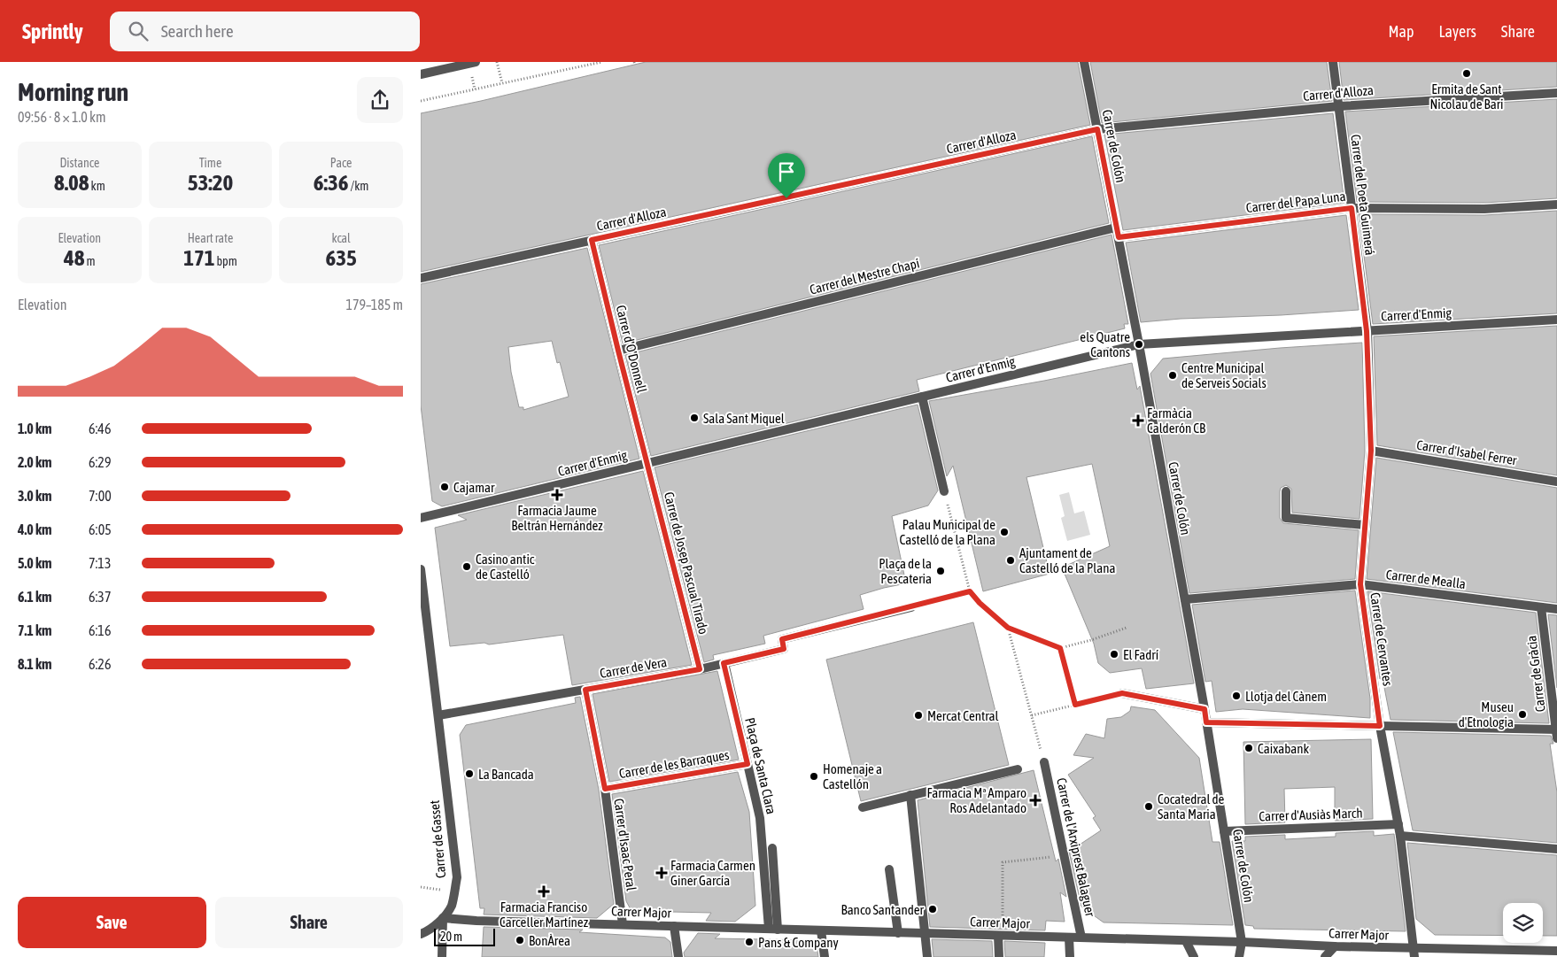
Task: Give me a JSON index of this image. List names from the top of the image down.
{
  "streets": {
    "street": [
      "Carrer d'Alloza",
      "Carrer de Colón",
      "Carrer del Poeta Guimerá",
      "Carrer del Papa Luna",
      "Carrer del Mestre Chapí",
      "Carrer d'Enmig",
      "Carrer d'O'Donnell",
      "Carrer d'Isabel Ferrer",
      "Carrer de Josep Pascual Tirado",
      "Carrer de Mealla",
      "Carrer de Cervantes",
      "Carrer de Vera",
      "Carrer de Gràcia",
      "Carrer de les Barraques",
      "Plaça de Santa Clara",
      "Carrer d'Ausiàs March",
      "Carrer de Gasset",
      "Carrer d'Isaac Peral",
      "Carrer de l'Arxiprest Balaguer",
      "Carrer Major"
    ]
  },
  "crossings": [
    ["Carrer d'Alloza", "Carrer de Colón"],
    ["Carrer d'Alloza", "Carrer del Poeta Guimerá"],
    ["Carrer d'Alloza", "Carrer d'O'Donnell"],
    ["Carrer de Colón", "Carrer del Papa Luna"],
    ["Carrer de Colón", "Carrer del Mestre Chapí"],
    ["Carrer de Colón", "Carrer d'Enmig"],
    ["Carrer de Colón", "Carrer de Mealla"],
    ["Carrer de Colón", "Carrer d'Ausiàs March"],
    ["Carrer de Colón", "Carrer Major"],
    ["Carrer del Poeta Guimerá", "Carrer del Papa Luna"],
    ["Carrer del Poeta Guimerá", "Carrer d'Enmig"],
    ["Carrer del Poeta Guimerá", "Carrer de Cervantes"],
    ["Carrer del Papa Luna", "Carrer del Mestre Chapí"],
    ["Carrer del Mestre Chapí", "Carrer d'O'Donnell"],
    ["Carrer d'Enmig", "Carrer d'O'Donnell"],
    ["Carrer d'Enmig", "Carrer de Josep Pascual Tirado"],
    ["Carrer d'Enmig", "Carrer de Cervantes"],
    ["Carrer d'O'Donnell", "Carrer de Josep Pascual Tirado"],
    ["Carrer d'Isabel Ferrer", "Carrer de Cervantes"],
    ["Carrer de Josep Pascual Tirado", "Carrer de Vera"],
    ["Carrer de Mealla", "Carrer de Cervantes"],
    ["Carrer de Mealla", "Carrer de Gràcia"],
    ["Carrer de Cervantes", "Carrer d'Ausiàs March"],
    ["Carrer de Cervantes", "Carrer Major"],
    ["Carrer de Vera", "Plaça de Santa Clara"],
    ["Carrer de Vera", "Carrer de Gasset"],
    ["Carrer de Vera", "Carrer d'Isaac Peral"],
    ["Carrer de les Barraques", "Plaça de Santa Clara"],
    ["Carrer de les Barraques", "Carrer d'Isaac Peral"],
    ["Plaça de Santa Clara", "Carrer Major"],
    ["Carrer de Gasset", "Carrer Major"],
    ["Carrer d'Isaac Peral", "Carrer Major"],
    ["Carrer de l'Arxiprest Balaguer", "Carrer Major"]
  ],
  "places": {
    "other": [
      "Ermita de Sant Nicolau de Bari",
      "els Quatre Cantons",
      "Centre Municipal de Serveis Socials",
      "Sala Sant Miquel",
      "Cajamar",
      "Palau Municipal de Castelló de la Plana",
      "Ajuntament de Castelló de la Plana",
      "Casino antic de Castelló",
      "Plaça de la Pescateria",
      "El Fadrí",
      "Llotja del Cànem",
      "Museu d'Etnologia",
      "Mercat Central",
      "Caixabank",
      "La Bancada",
      "Homenaje a Castellón",
      "Cocatedral de Santa Maria",
      "Banco Santander",
      "BonÀrea",
      "Pans & Company"
    ],
    "health": [
      "Farmàcia Calderón CB",
      "Farmacia Jaume Beltrán Hernández",
      "Farmacia Mª Amparo Ros Adelantado",
      "Farmacia Carmen Giner García",
      "Farmacia Franciso Carceller Martínez"
    ]
  },
  "scale_bar": "20 m",
  "page": {
    "header": "Sprintly",
    "search": "Search here",
    "nav": ["Map", "Layers", "Share"],
    "heading": ["Morning run", "09:56 · 8 × 1.0 km"],
    "stats": [
      ["Distance", "8.08 km"],
      ["Time", "53:20"],
      ["Pace", "6:36 /km"],
      ["Elevation", "48 m"],
      ["Heart rate", "171 bpm"],
      ["kcal", "635"]
    ],
    "chart": ["Elevation", "179–185 m"],
    "list": [
      {
        "name": "1.0 km",
        "note": "6:46"
      },
      {
        "name": "2.0 km",
        "note": "6:29"
      },
      {
        "name": "3.0 km",
        "note": "7:00"
      },
      {
        "name": "4.0 km",
        "note": "6:05"
      },
      {
        "name": "5.0 km",
        "note": "7:13"
      },
      {
        "name": "6.1 km",
        "note": "6:37"
      },
      {
        "name": "7.1 km",
        "note": "6:16"
      },
      {
        "name": "8.1 km",
        "note": "6:26"
      }
    ],
    "buttons": ["Save", "Share"],
    "scale": "20 m"
  }
}
